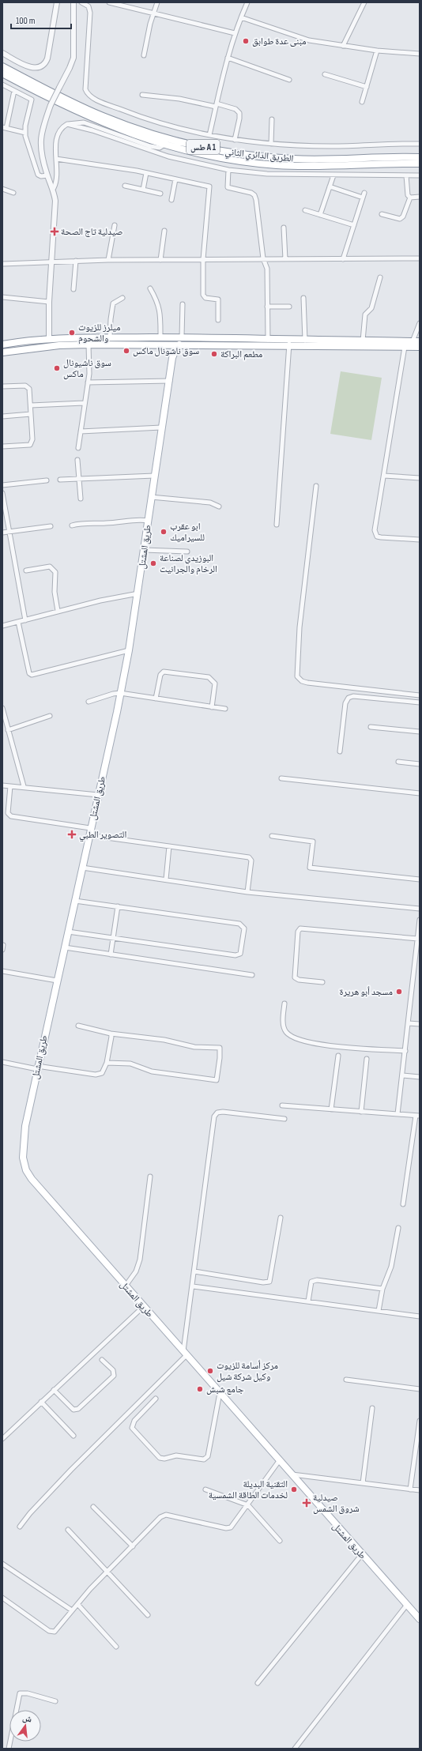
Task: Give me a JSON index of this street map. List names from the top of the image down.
{
  "streets": {
    "main road": ["طس A 1", "الطريق الدائري الثاني", "طريق المشتل"]
  },
  "places": {
    "other": [
      "مبنى عدة طوابق",
      "ميلرز للزيوت والشحوم",
      "سوق ناشونال ماكس",
      "مطعم البراكة",
      "سوق ناشيونال ماكس",
      "ابو عقرب للسيراميك",
      "البوزيدي لصناعة الرخام والجرانيت",
      "مسجد أبو هريرة",
      "مركز أسامة للزيوت وكيل شركة شيل",
      "جامع شبش",
      "التقنية البديلة لخدمات الطاقة الشمسية"
    ],
    "health": ["صيدلية تاج الصحة", "التصوير الطبي", "صيدلية شروق الشمس"]
  },
  "scale_bar": "100 m",
  "north": "top"
}
